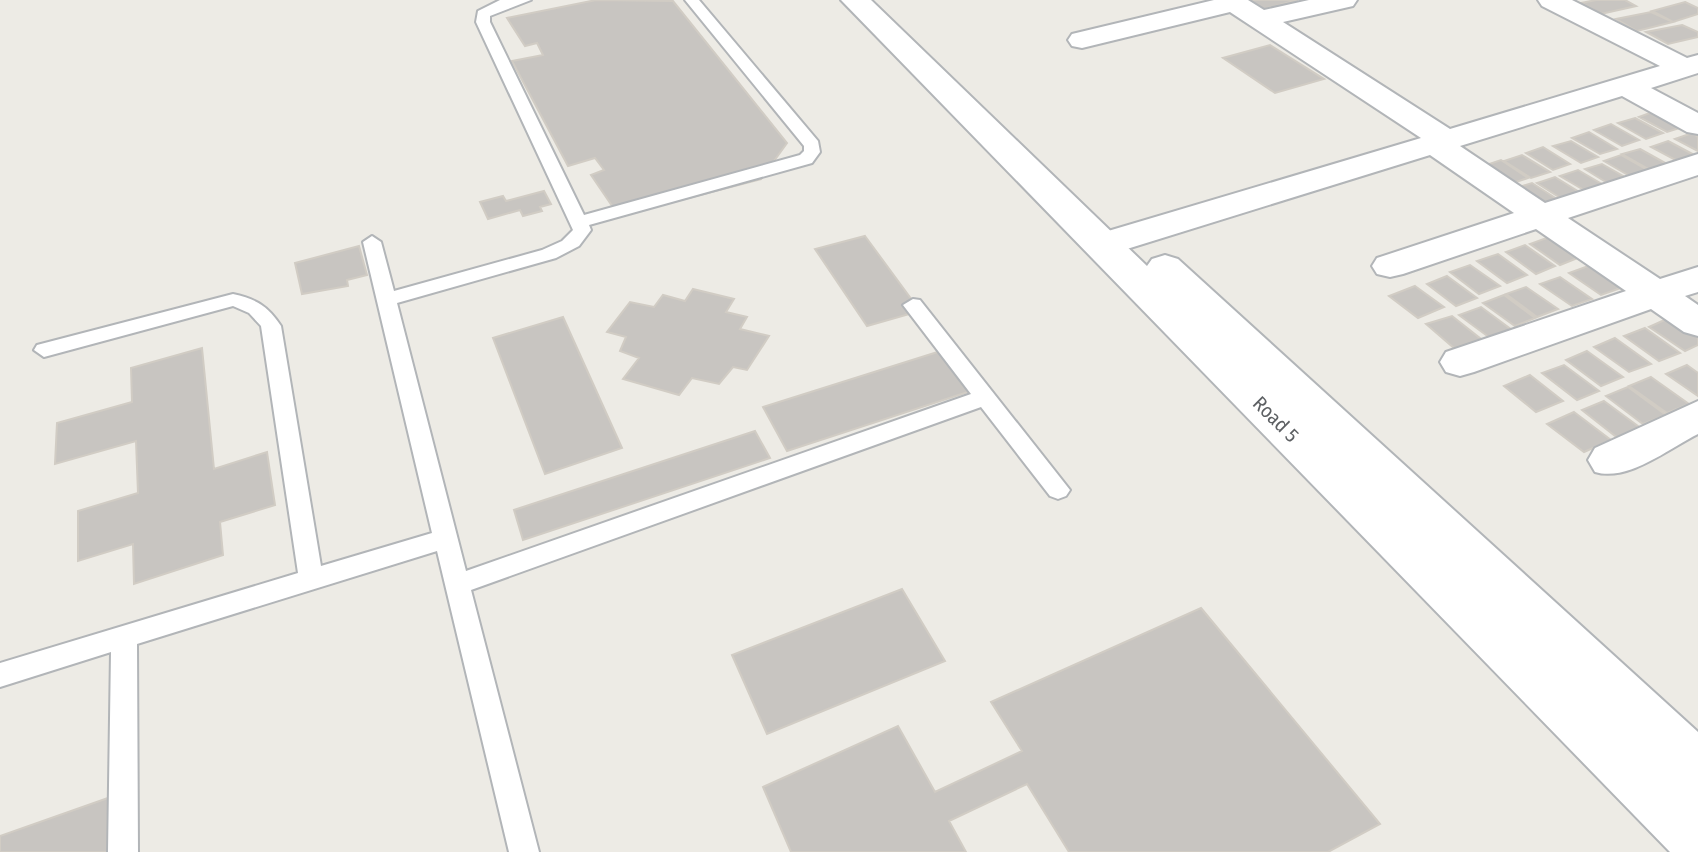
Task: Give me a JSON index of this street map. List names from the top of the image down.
{
  "streets": {
    "street": ["Road 5"]
  }
}
